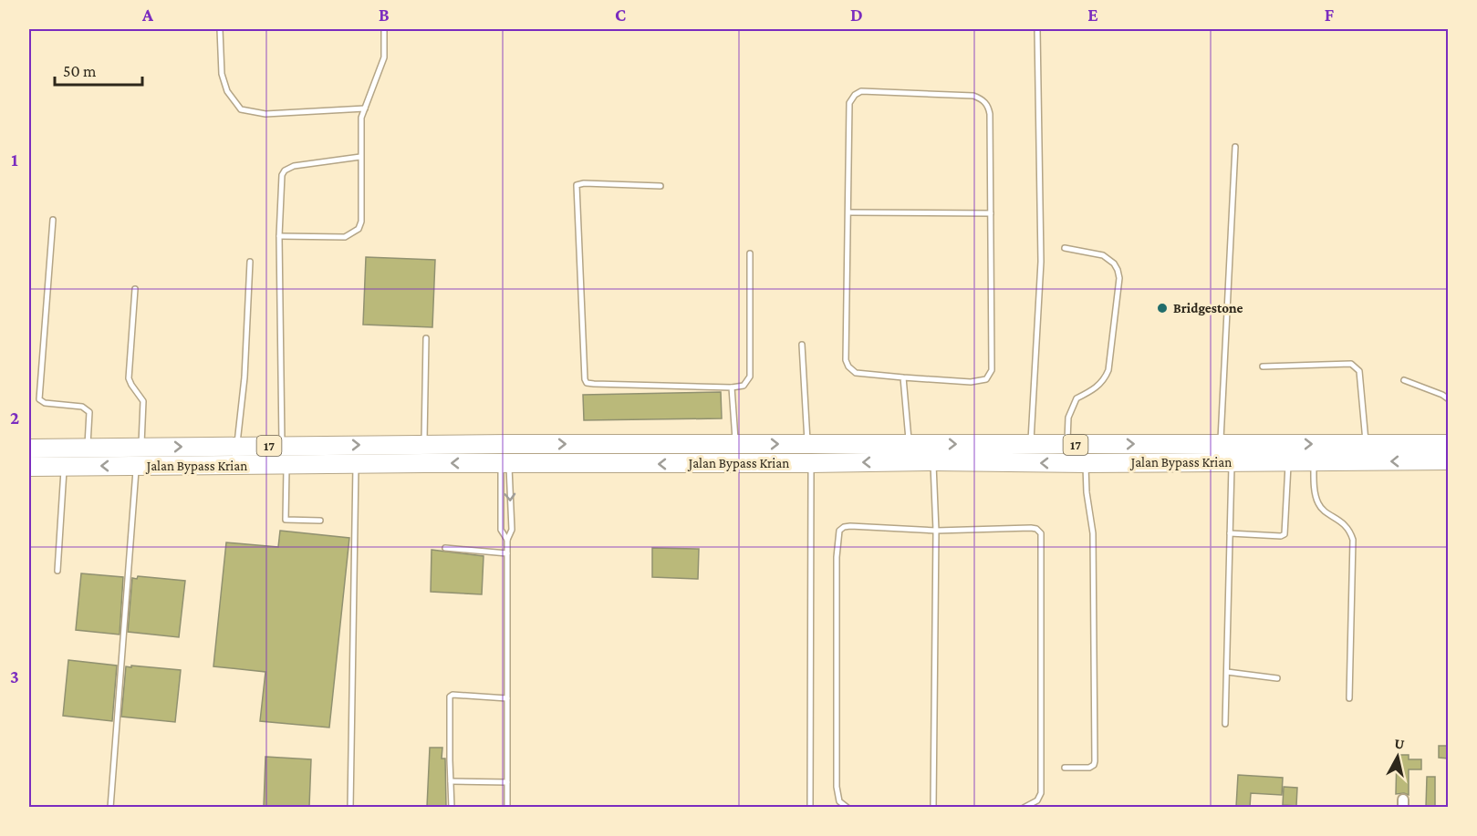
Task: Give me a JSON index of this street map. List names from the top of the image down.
{
  "streets": {
    "highway": ["17", "Jalan Bypass Krian"]
  },
  "places": ["Bridgestone"],
  "scale_bar": "50 m",
  "north": "top",
  "grid": {
    "columns": [
      "A",
      "B",
      "C",
      "D",
      "E",
      "F"
    ],
    "rows": ["1", "2", "3"]
  }
}
